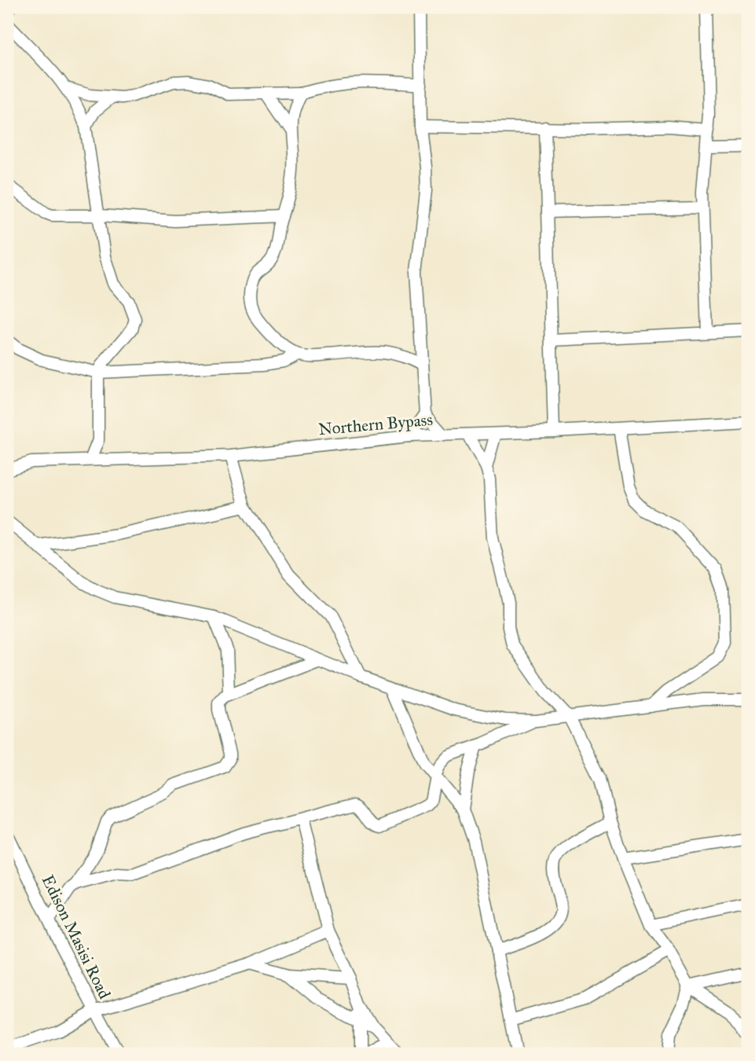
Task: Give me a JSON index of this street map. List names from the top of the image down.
{
  "streets": {
    "street": ["Northern Bypass", "Edison Masisi Road"]
  }
}
